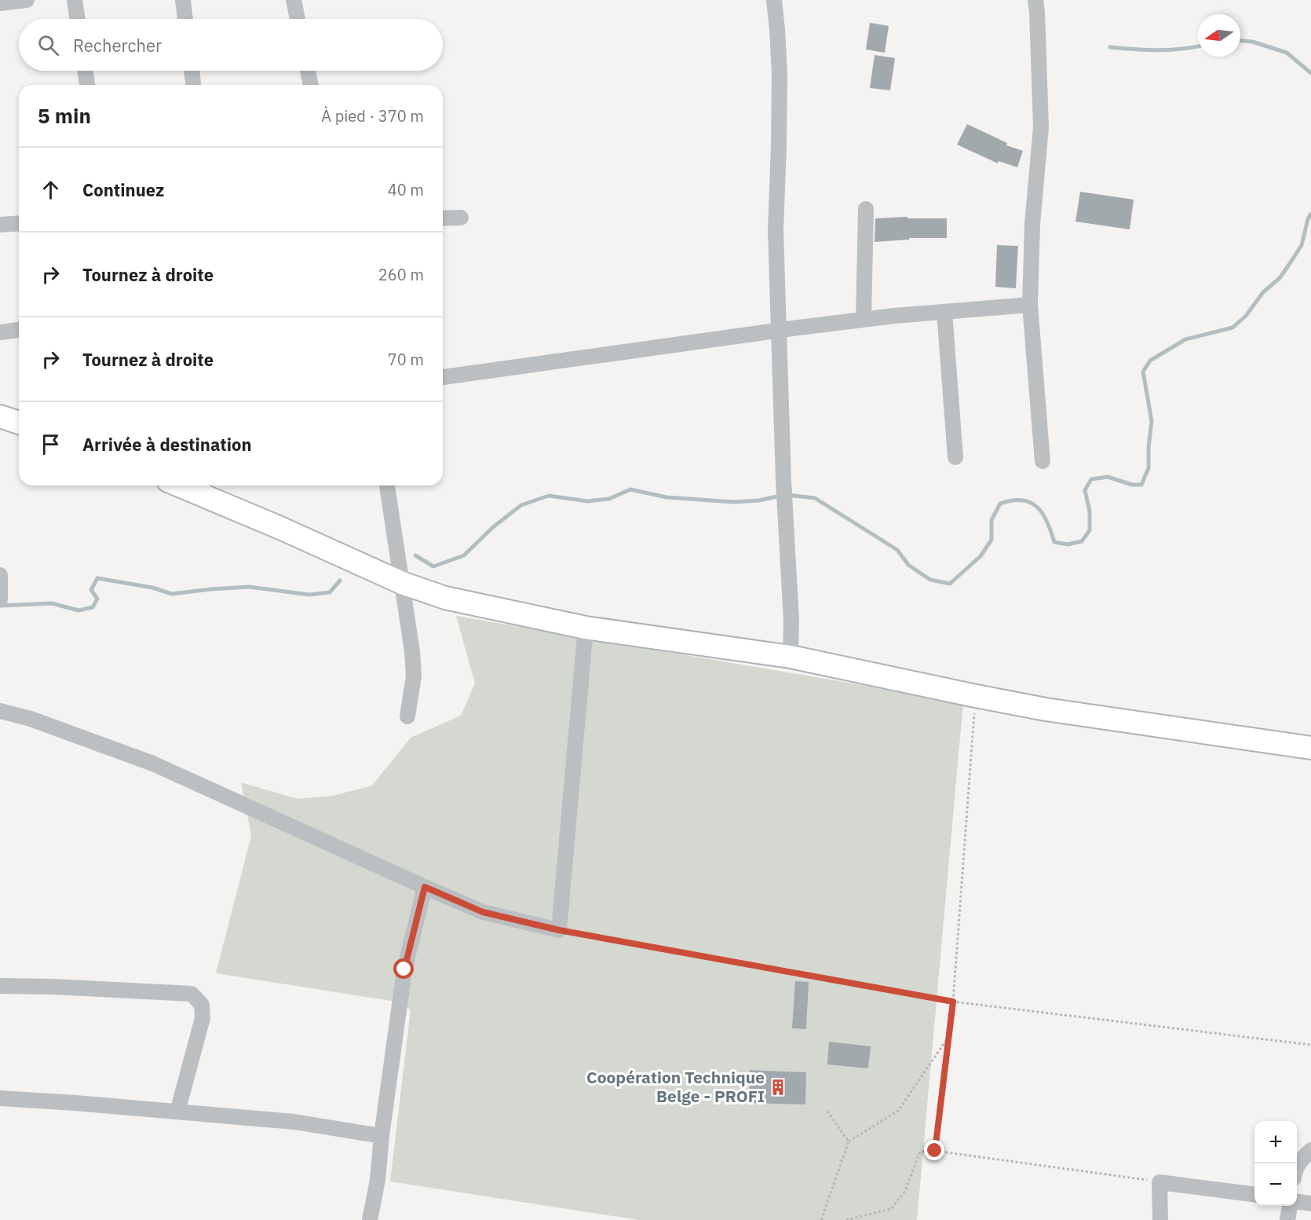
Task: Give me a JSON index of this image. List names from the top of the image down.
{
  "places": {
    "building": ["Coopération Technique Belge - PROFI"]
  },
  "north": "left",
  "page": {
    "search": "Rechercher",
    "heading": ["5 min", "À pied · 370 m"],
    "list": [
      ["Continuez", "40 m"],
      ["Tournez à droite", "260 m"],
      ["Tournez à droite", "70 m"],
      "Arrivée à destination"
    ],
    "map_buttons": ["+", "−"]
  }
}
